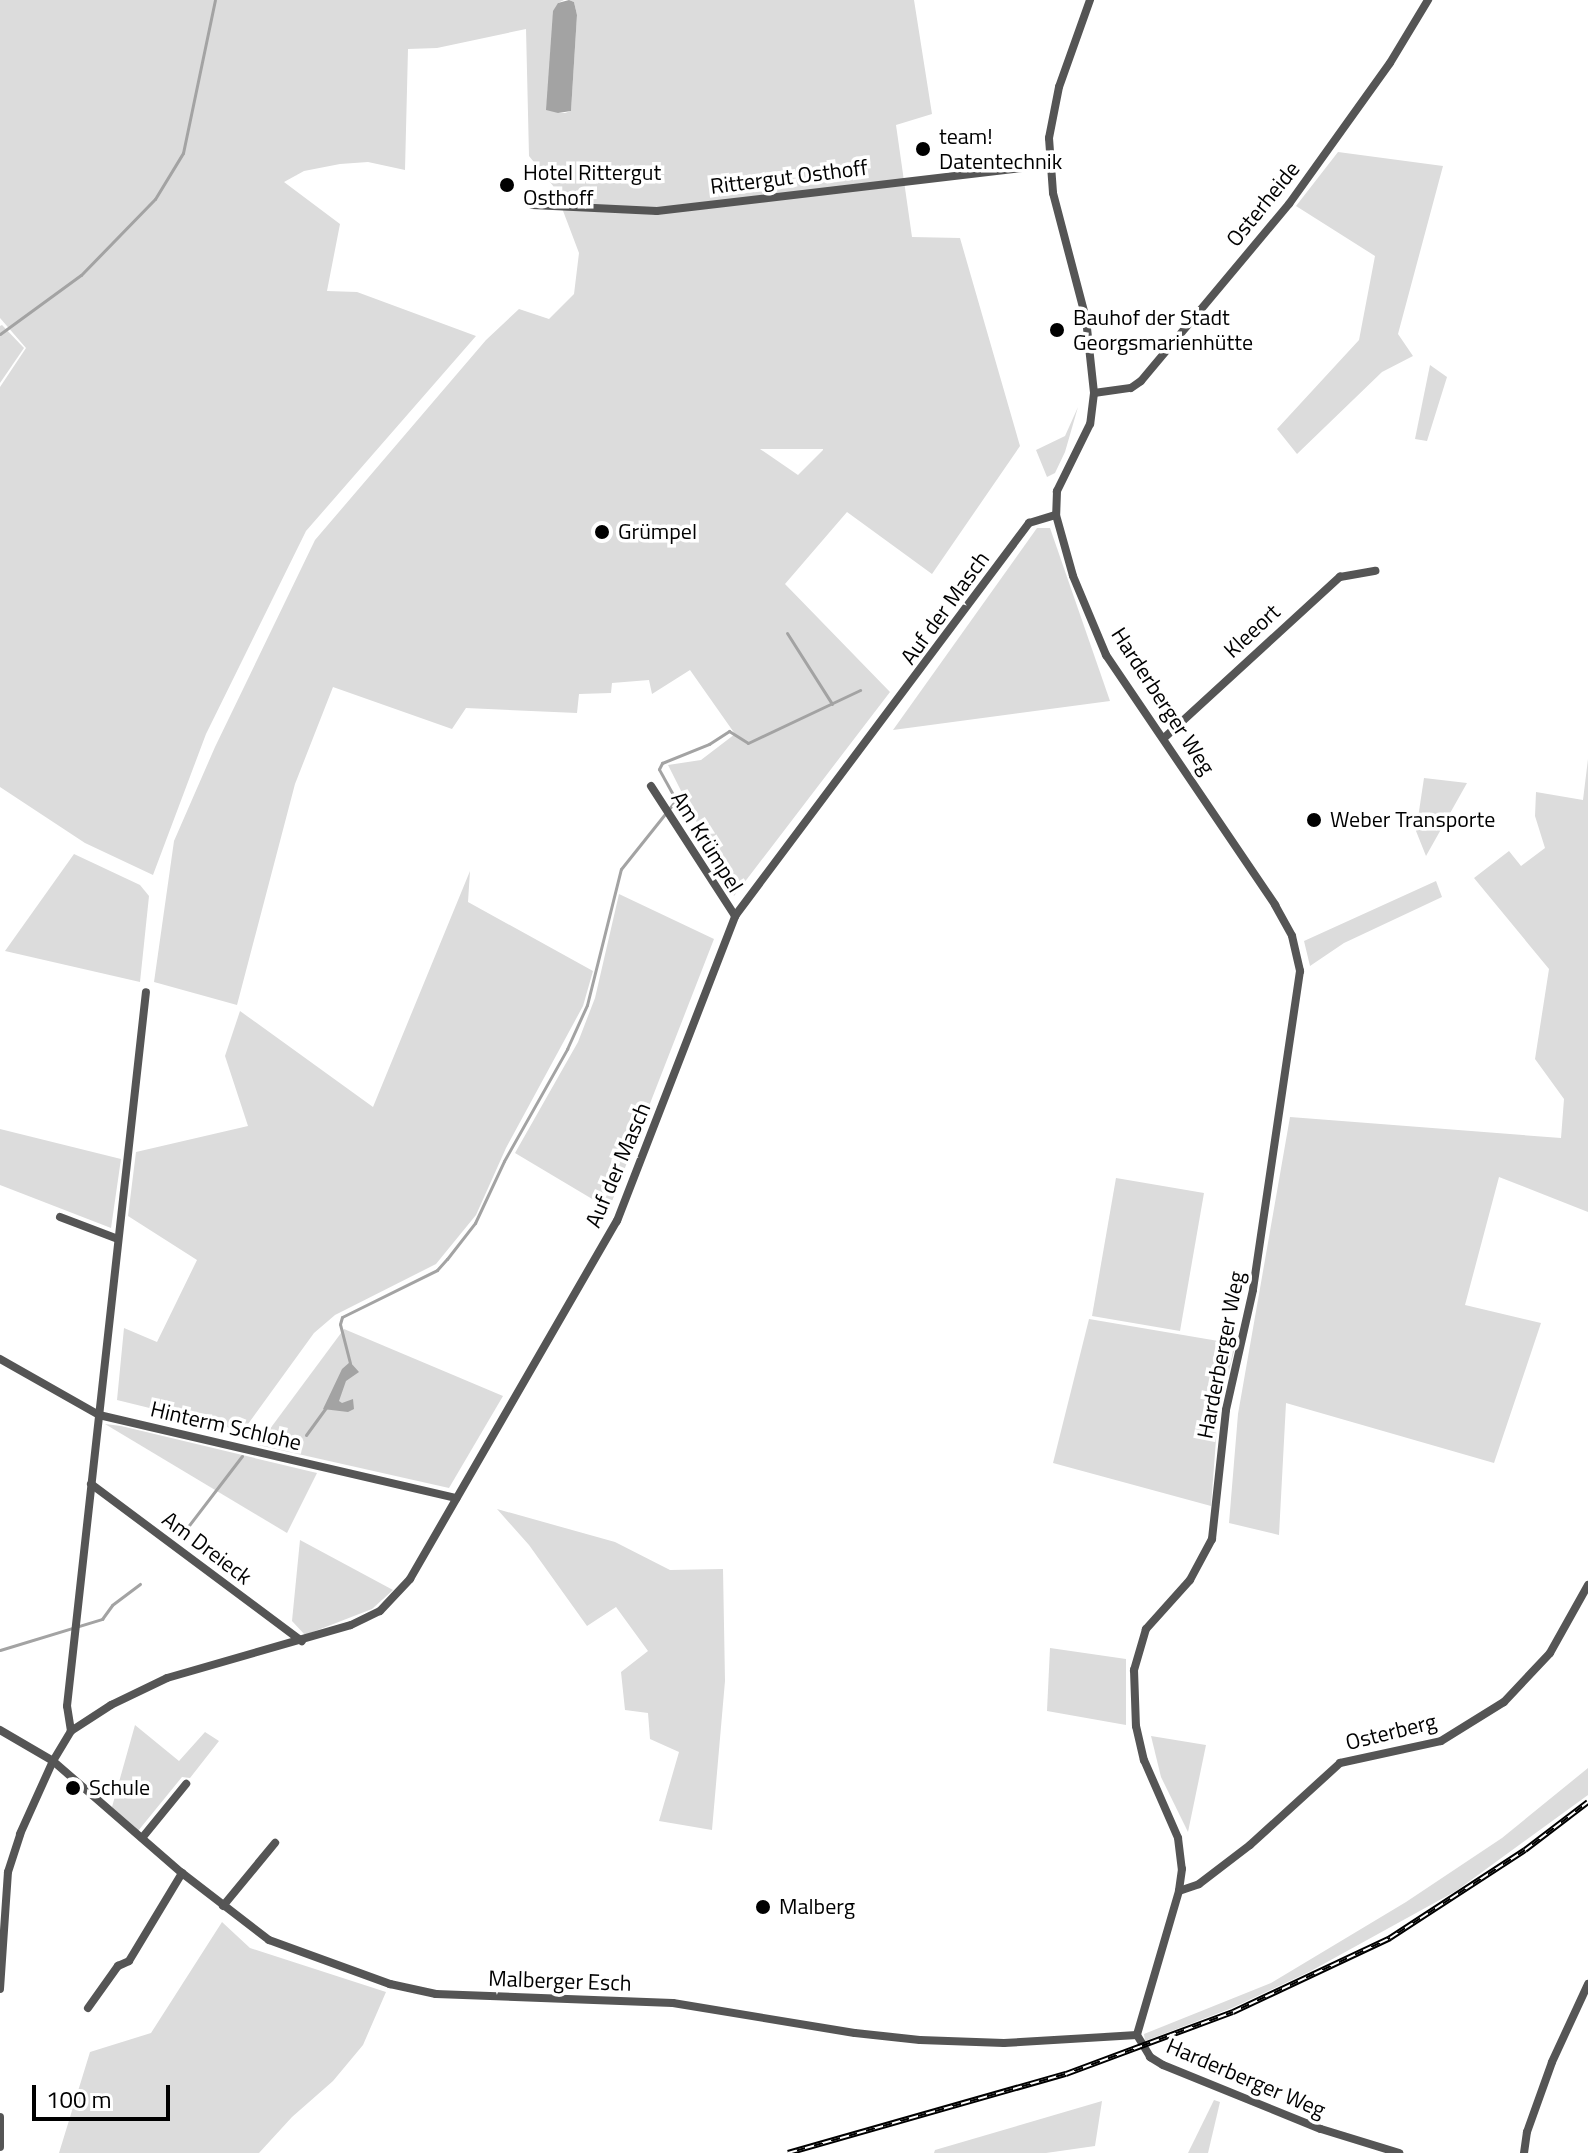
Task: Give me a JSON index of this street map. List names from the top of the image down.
{
  "streets": {
    "street": [
      "Rittergut Osthoff",
      "Osterheide",
      "Auf der Masch",
      "Kleeort",
      "Harderberger Weg",
      "Am Krümpel",
      "Hinterm Schlohe",
      "Am Dreieck",
      "Osterberg",
      "Malberger Esch"
    ]
  },
  "crossings": [
    ["Auf der Masch", "Harderberger Weg"],
    ["Auf der Masch", "Am Krümpel"],
    ["Auf der Masch", "Hinterm Schlohe"],
    ["Auf der Masch", "Am Dreieck"],
    ["Kleeort", "Harderberger Weg"],
    ["Harderberger Weg", "Osterberg"],
    ["Harderberger Weg", "Malberger Esch"]
  ],
  "places": [
    "team! Datentechnik",
    "Hotel Rittergut Osthoff",
    "Bauhof der Stadt Georgsmarienhütte",
    "Grümpel",
    "Weber Transporte",
    "Schule",
    "Malberg"
  ],
  "scale_bar": "100 m"
}
